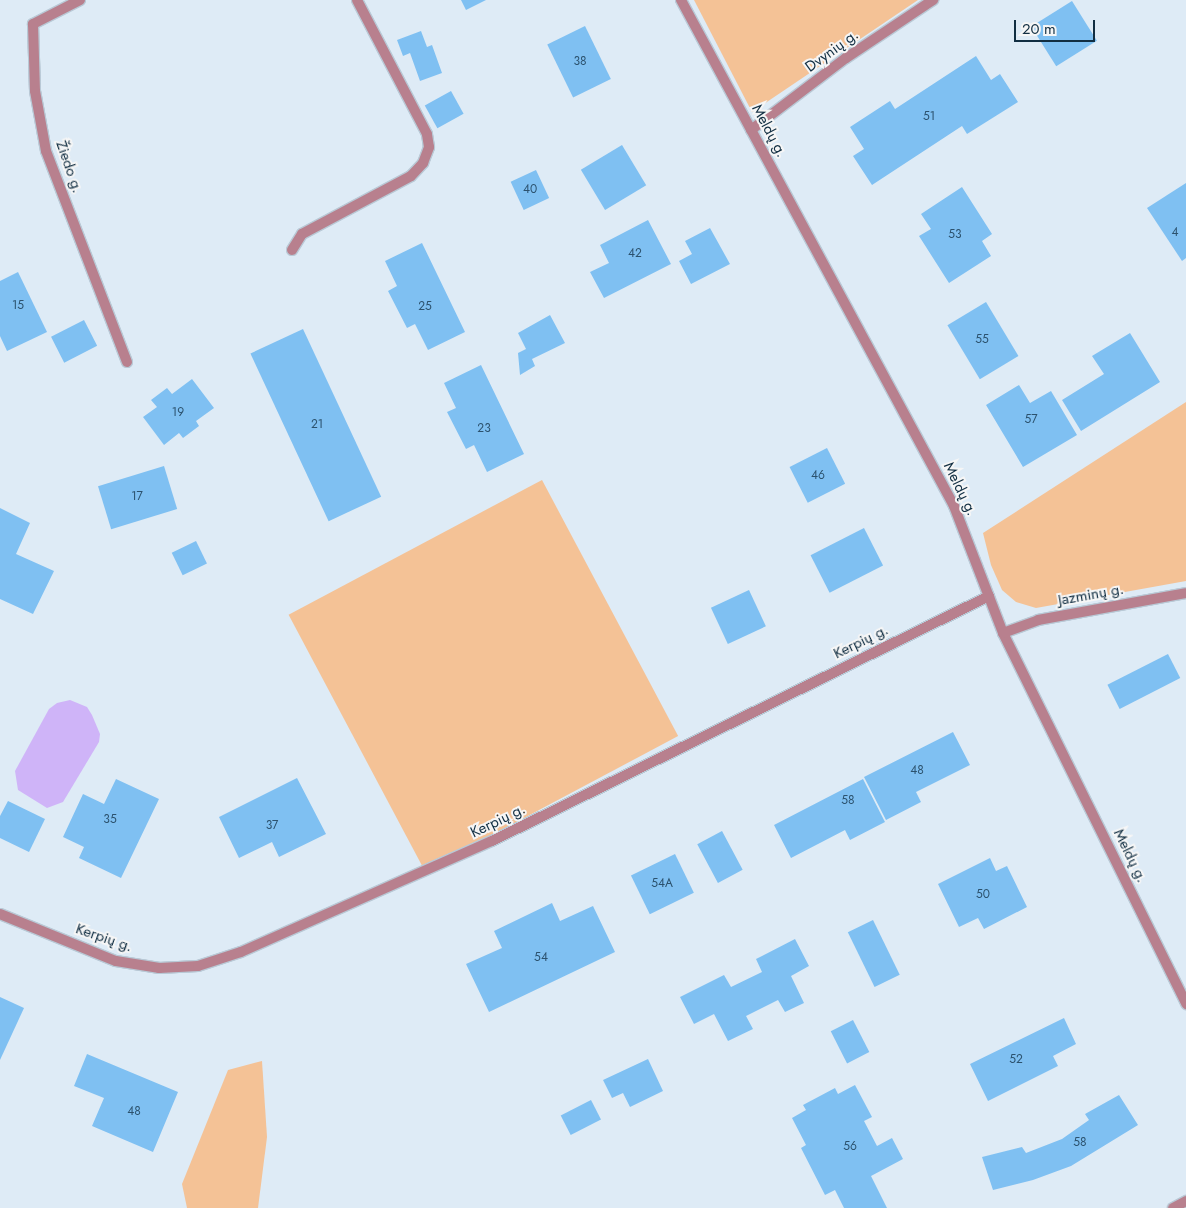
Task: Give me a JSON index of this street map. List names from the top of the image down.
{
  "streets": {
    "street": [
      "Dvynių g.",
      "Meldų g.",
      "Žiedo g.",
      "Jazminų g.",
      "Kerpių g."
    ]
  },
  "crossings": [
    ["Dvynių g.", "Meldų g."],
    ["Meldų g.", "Jazminų g."],
    ["Meldų g.", "Kerpių g."]
  ],
  "house_numbers": [
    "38",
    "51",
    "40",
    "4",
    "53",
    "42",
    "15",
    "25",
    "55",
    "19",
    "57",
    "21",
    "23",
    "46",
    "17",
    "48",
    "58",
    "35",
    "37",
    "54A",
    "50",
    "54",
    "52",
    "48",
    "58",
    "56"
  ],
  "scale_bar": "20 m"
}
